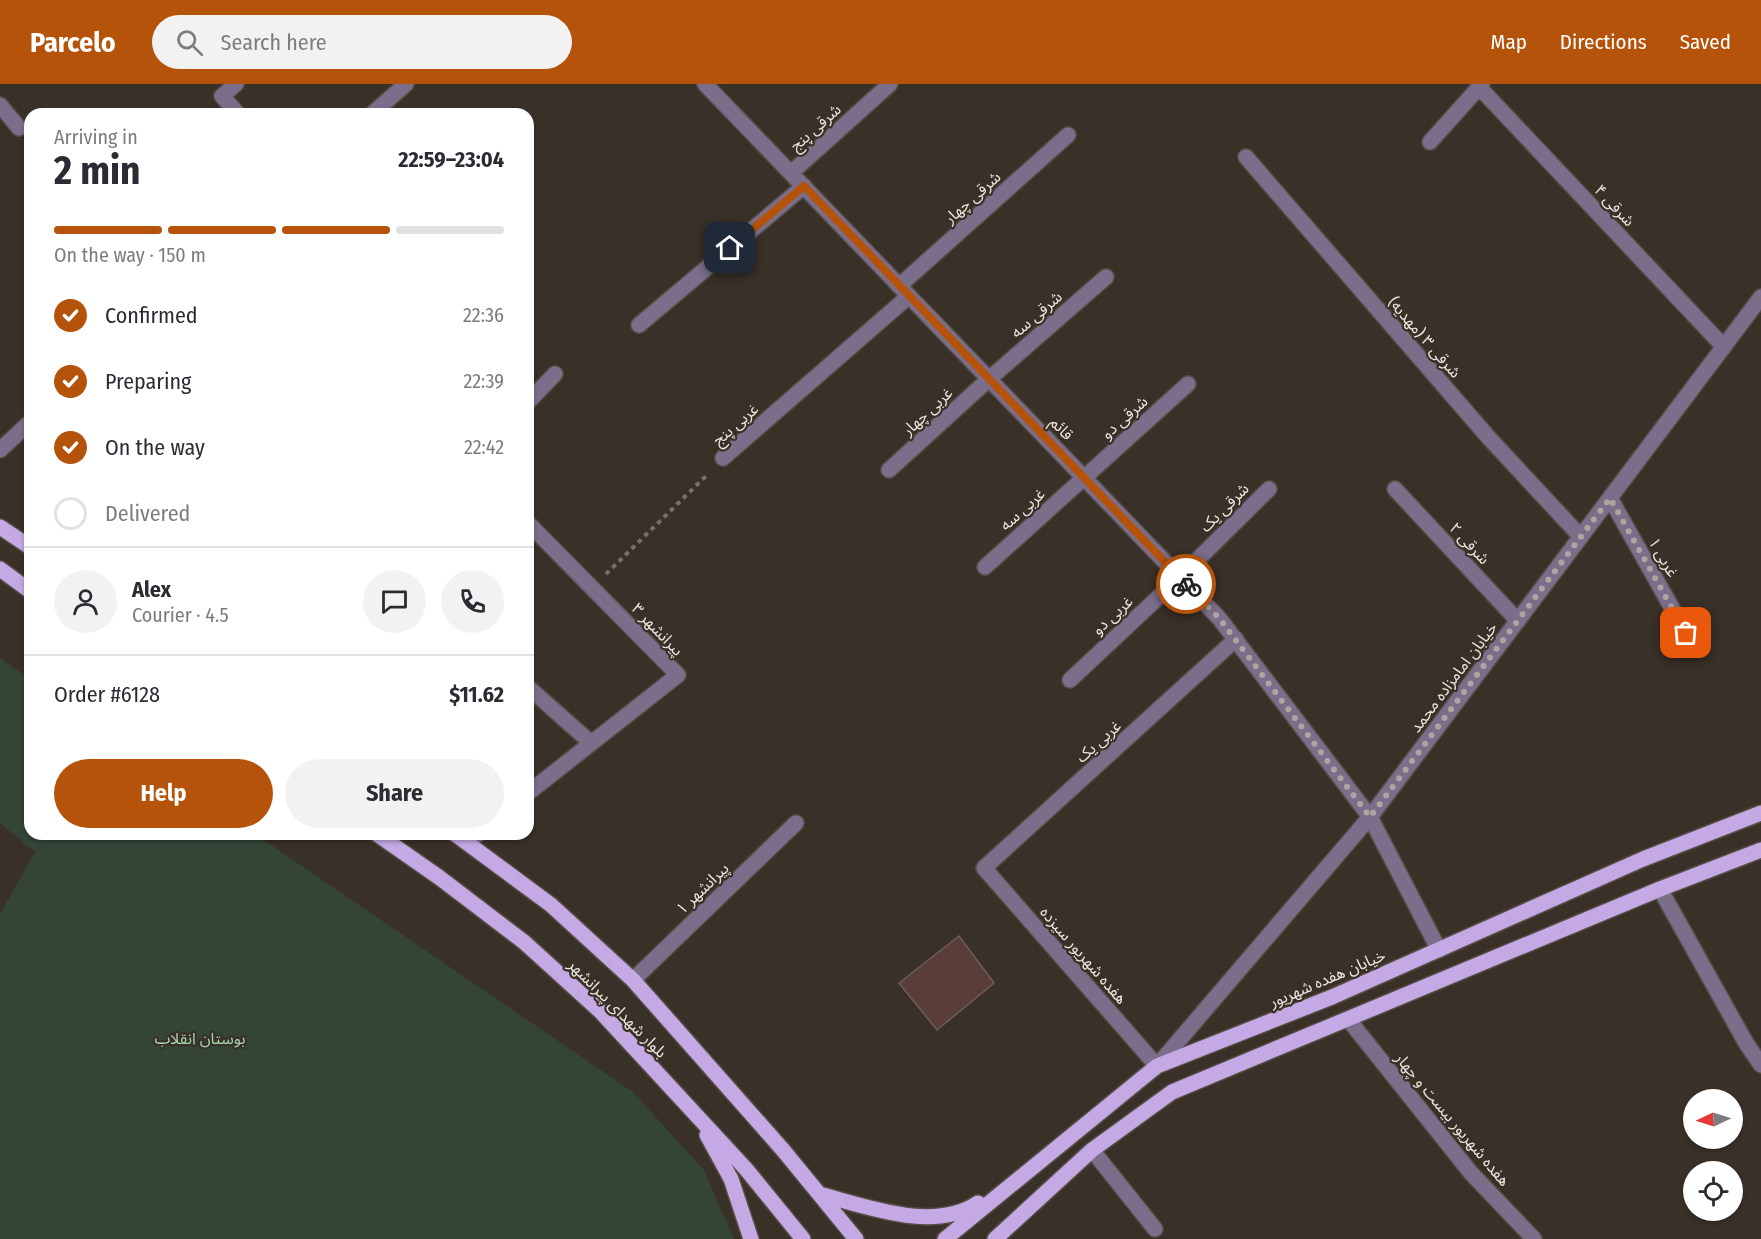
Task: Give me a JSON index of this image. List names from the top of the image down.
{
  "streets": {
    "main road": ["خیابان هفده شهریور", "بلوار شهدای پیرانشهر"],
    "street": [
      "شرقی پنج",
      "شرقی چهار",
      "شرقی ۴",
      "شرقی سه",
      "شرقی ۳ (مهدیه)",
      "غربی چهار",
      "شرقی دو",
      "غربی پنج",
      "قائم",
      "شرقی یک",
      "غربی سه",
      "شرقی ۲",
      "غربی ۱",
      "غربی دو",
      "پیرانشهر ۳",
      "خیابان امامزاده محمد",
      "غربی یک",
      "پیرانشهر ۱",
      "هفده شهریور سیزده",
      "هفده شهریور بیست و چهار"
    ]
  },
  "crossings": [
    ["شرقی پنج", "قائم"],
    ["شرقی چهار", "غربی پنج"],
    ["شرقی چهار", "قائم"],
    ["شرقی ۴", "خیابان امامزاده محمد"],
    ["شرقی سه", "غربی چهار"],
    ["شرقی سه", "قائم"],
    ["شرقی ۳ (مهدیه)", "خیابان امامزاده محمد"],
    ["غربی چهار", "قائم"],
    ["شرقی دو", "قائم"],
    ["شرقی دو", "غربی سه"],
    ["غربی پنج", "قائم"],
    ["غربی پنج", "پیرانشهر ۳"],
    ["قائم", "شرقی یک"],
    ["قائم", "غربی سه"],
    ["قائم", "غربی دو"],
    ["قائم", "خیابان امامزاده محمد"],
    ["قائم", "غربی یک"],
    ["قائم", "خیابان هفده شهریور"],
    ["شرقی یک", "غربی دو"],
    ["شرقی ۲", "خیابان امامزاده محمد"],
    ["غربی ۱", "خیابان امامزاده محمد"],
    ["خیابان امامزاده محمد", "هفده شهریور سیزده"],
    ["خیابان امامزاده محمد", "خیابان هفده شهریور"],
    ["غربی یک", "هفده شهریور سیزده"],
    ["پیرانشهر ۱", "بلوار شهدای پیرانشهر"],
    ["هفده شهریور سیزده", "خیابان هفده شهریور"]
  ],
  "parks": ["بوستان انقلاب"],
  "north": "left",
  "page": {
    "header": "Parcelo",
    "search": "Search here",
    "nav": ["Map", "Directions", "Saved"],
    "heading": ["2 min", "Arriving in", "22:59–23:04"],
    "panel": [
      "Alex",
      "Courier · 4.5",
      "Order #6128",
      "$11.62"
    ],
    "bar": "On the way · 150 m",
    "list": [
      ["Confirmed", "22:36"],
      ["Preparing", "22:39"],
      ["On the way", "22:42"],
      "Delivered"
    ],
    "buttons": ["Help", "Share"]
  }
}
